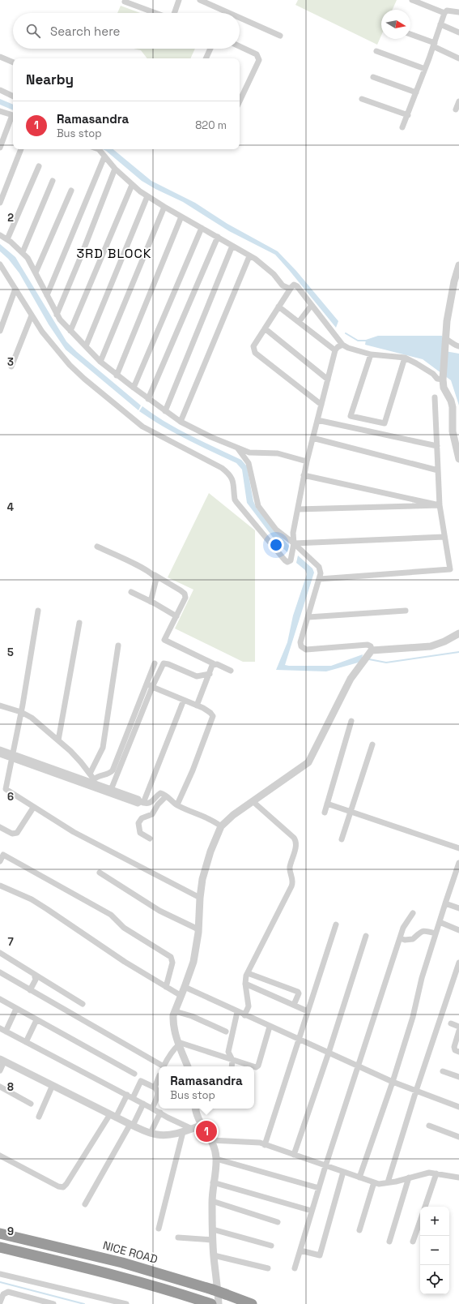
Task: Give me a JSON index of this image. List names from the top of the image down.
{
  "streets": {
    "highway": ["NICE ROAD"]
  },
  "districts": ["3RD BLOCK"],
  "north": "right",
  "page": {
    "search": "Search here",
    "heading": "Nearby",
    "list": [
      {
        "mark": "1",
        "name": "Ramasandra",
        "note": "Bus stop",
        "value": "820 m"
      }
    ],
    "popup": ["Ramasandra", "Bus stop"],
    "pins": "1",
    "map_buttons": ["+", "−"]
  },
  "grid": {
    "rows": [
      "2",
      "3",
      "4",
      "5",
      "6",
      "7",
      "8",
      "9"
    ]
  }
}
